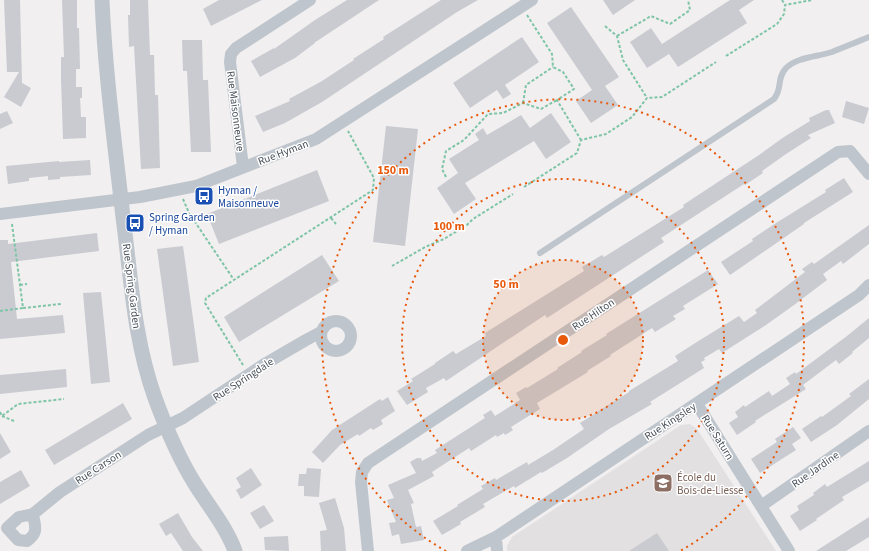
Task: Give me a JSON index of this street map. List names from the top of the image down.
{
  "streets": {
    "street": [
      "Rue Maisonneuve",
      "Rue Hyman",
      "Rue Spring Garden",
      "Rue Hilton",
      "Rue Springdale",
      "Rue Kingsley",
      "Rue Saturn",
      "Rue Carson",
      "Rue Jardine"
    ]
  },
  "crossings": [
    ["Rue Maisonneuve", "Rue Hyman"],
    ["Rue Hyman", "Rue Spring Garden"],
    ["Rue Spring Garden", "Rue Springdale"],
    ["Rue Spring Garden", "Rue Carson"],
    ["Rue Springdale", "Rue Carson"],
    ["Rue Kingsley", "Rue Saturn"],
    ["Rue Saturn", "Rue Jardine"]
  ],
  "places": {
    "bus stop": ["Hyman / Maisonneuve", "Spring Garden / Hyman"],
    "school or university": ["École du Bois-de-Liesse"]
  },
  "rings": ["150 m", "100 m", "50 m"]
}
